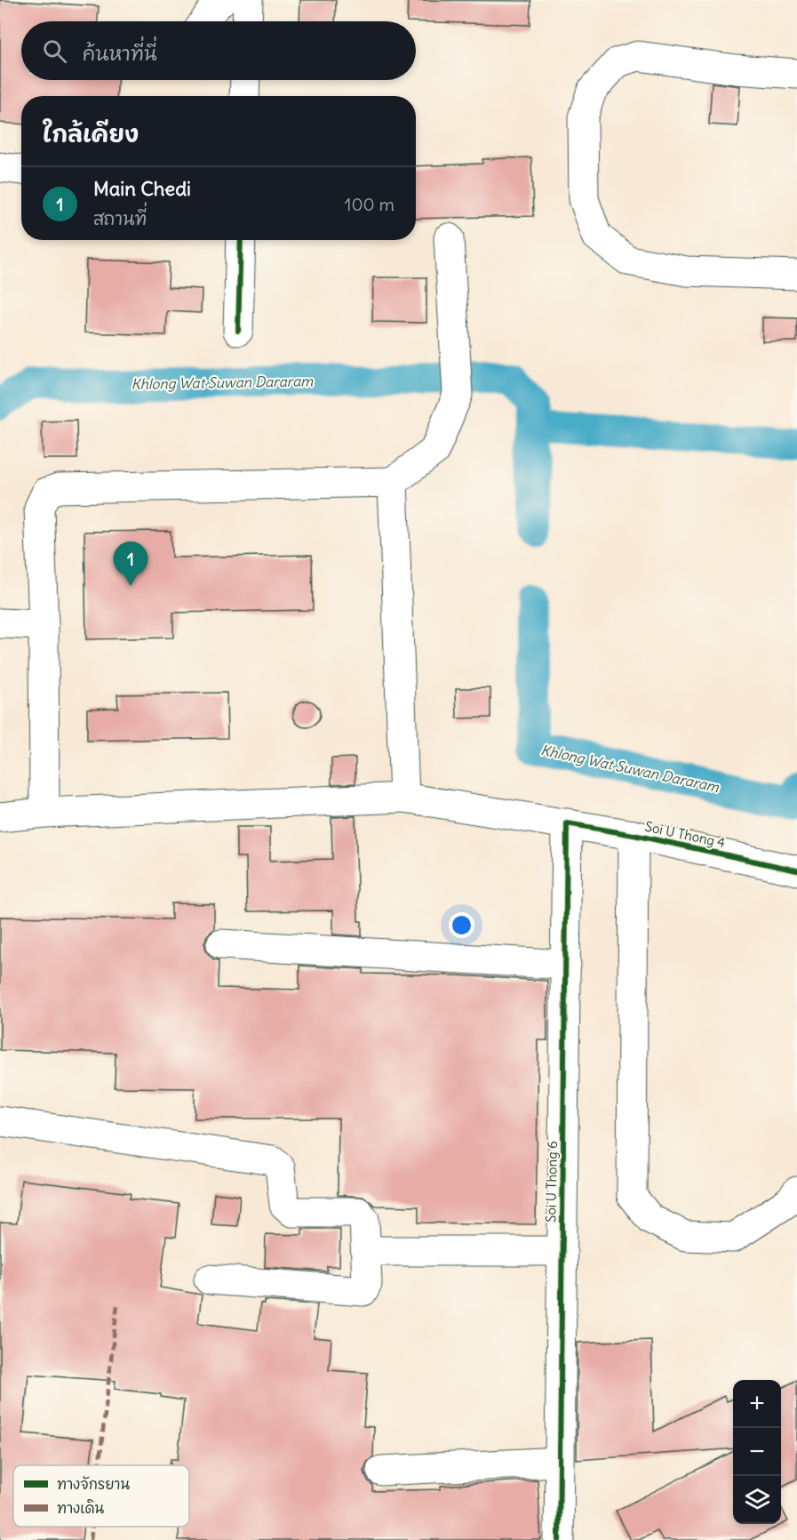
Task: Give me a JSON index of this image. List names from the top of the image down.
{
  "streets": {
    "street": ["Soi U Thong 4", "Soi U Thong 6"]
  },
  "crossings": [
    ["Soi U Thong 4", "Soi U Thong 6"]
  ],
  "water": ["Khlong Wat Suwan Dararam"],
  "legend": ["ทางจักรยาน", "ทางเดิน"],
  "page": {
    "search": "ค้นหาที่นี่",
    "heading": "ใกล้เคียง",
    "list": [
      {
        "mark": "1",
        "name": "Main Chedi",
        "note": "สถานที่",
        "value": "100 m"
      }
    ],
    "pins": "1",
    "map_buttons": ["+", "−"]
  }
}
